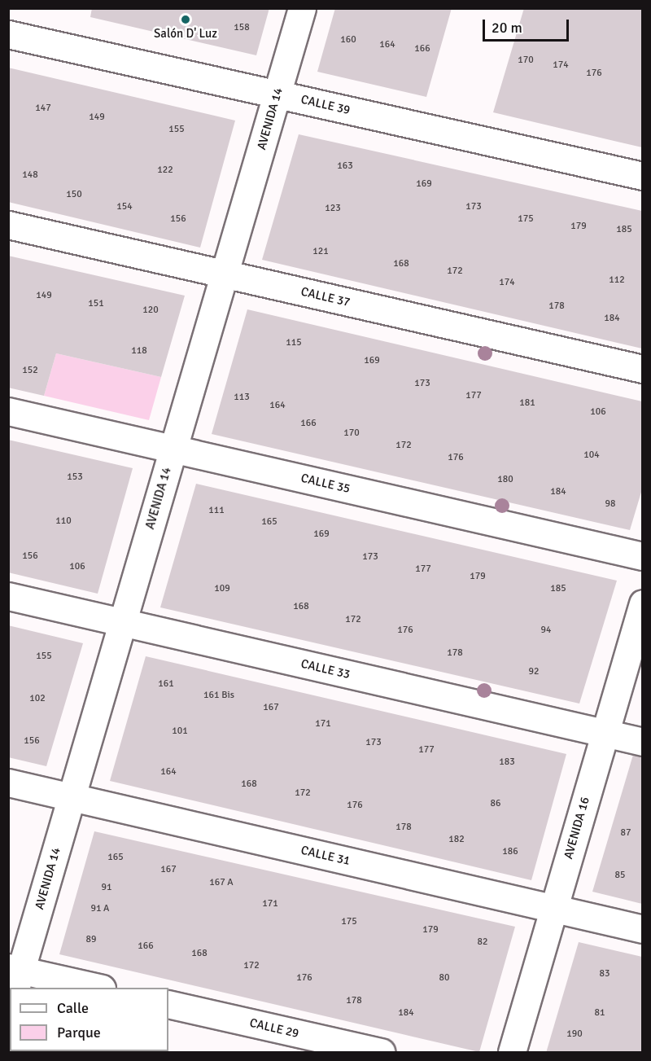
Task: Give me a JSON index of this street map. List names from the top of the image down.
{
  "streets": {
    "street": [
      "CALLE 39",
      "AVENIDA 14",
      "CALLE 37",
      "CALLE 35",
      "CALLE 33",
      "AVENIDA 16",
      "CALLE 31",
      "CALLE 29"
    ]
  },
  "crossings": [
    ["CALLE 39", "AVENIDA 14"],
    ["AVENIDA 14", "CALLE 37"],
    ["AVENIDA 14", "CALLE 35"],
    ["AVENIDA 14", "CALLE 33"],
    ["AVENIDA 14", "CALLE 31"],
    ["CALLE 33", "AVENIDA 16"],
    ["AVENIDA 16", "CALLE 31"]
  ],
  "places": ["Salón D' Luz"],
  "house_numbers": [
    "158",
    "160",
    "164",
    "166",
    "170",
    "174",
    "176",
    "147",
    "149",
    "155",
    "163",
    "122",
    "148",
    "169",
    "150",
    "154",
    "173",
    "123",
    "156",
    "175",
    "179",
    "185",
    "121",
    "168",
    "172",
    "112",
    "174",
    "149",
    "151",
    "178",
    "120",
    "184",
    "115",
    "118",
    "169",
    "152",
    "173",
    "177",
    "113",
    "181",
    "164",
    "106",
    "166",
    "170",
    "172",
    "104",
    "176",
    "153",
    "180",
    "184",
    "98",
    "111",
    "110",
    "165",
    "169",
    "156",
    "173",
    "106",
    "177",
    "179",
    "109",
    "185",
    "168",
    "172",
    "176",
    "94",
    "178",
    "155",
    "92",
    "161",
    "161 Bis",
    "102",
    "167",
    "171",
    "101",
    "156",
    "173",
    "177",
    "183",
    "164",
    "168",
    "172",
    "86",
    "176",
    "178",
    "87",
    "182",
    "186",
    "165",
    "167",
    "85",
    "167 A",
    "91",
    "171",
    "91 A",
    "175",
    "179",
    "89",
    "82",
    "166",
    "168",
    "172",
    "83",
    "176",
    "80",
    "178",
    "184",
    "81",
    "190"
  ],
  "legend": ["Calle", "Parque"],
  "scale_bar": "20 m"
}
